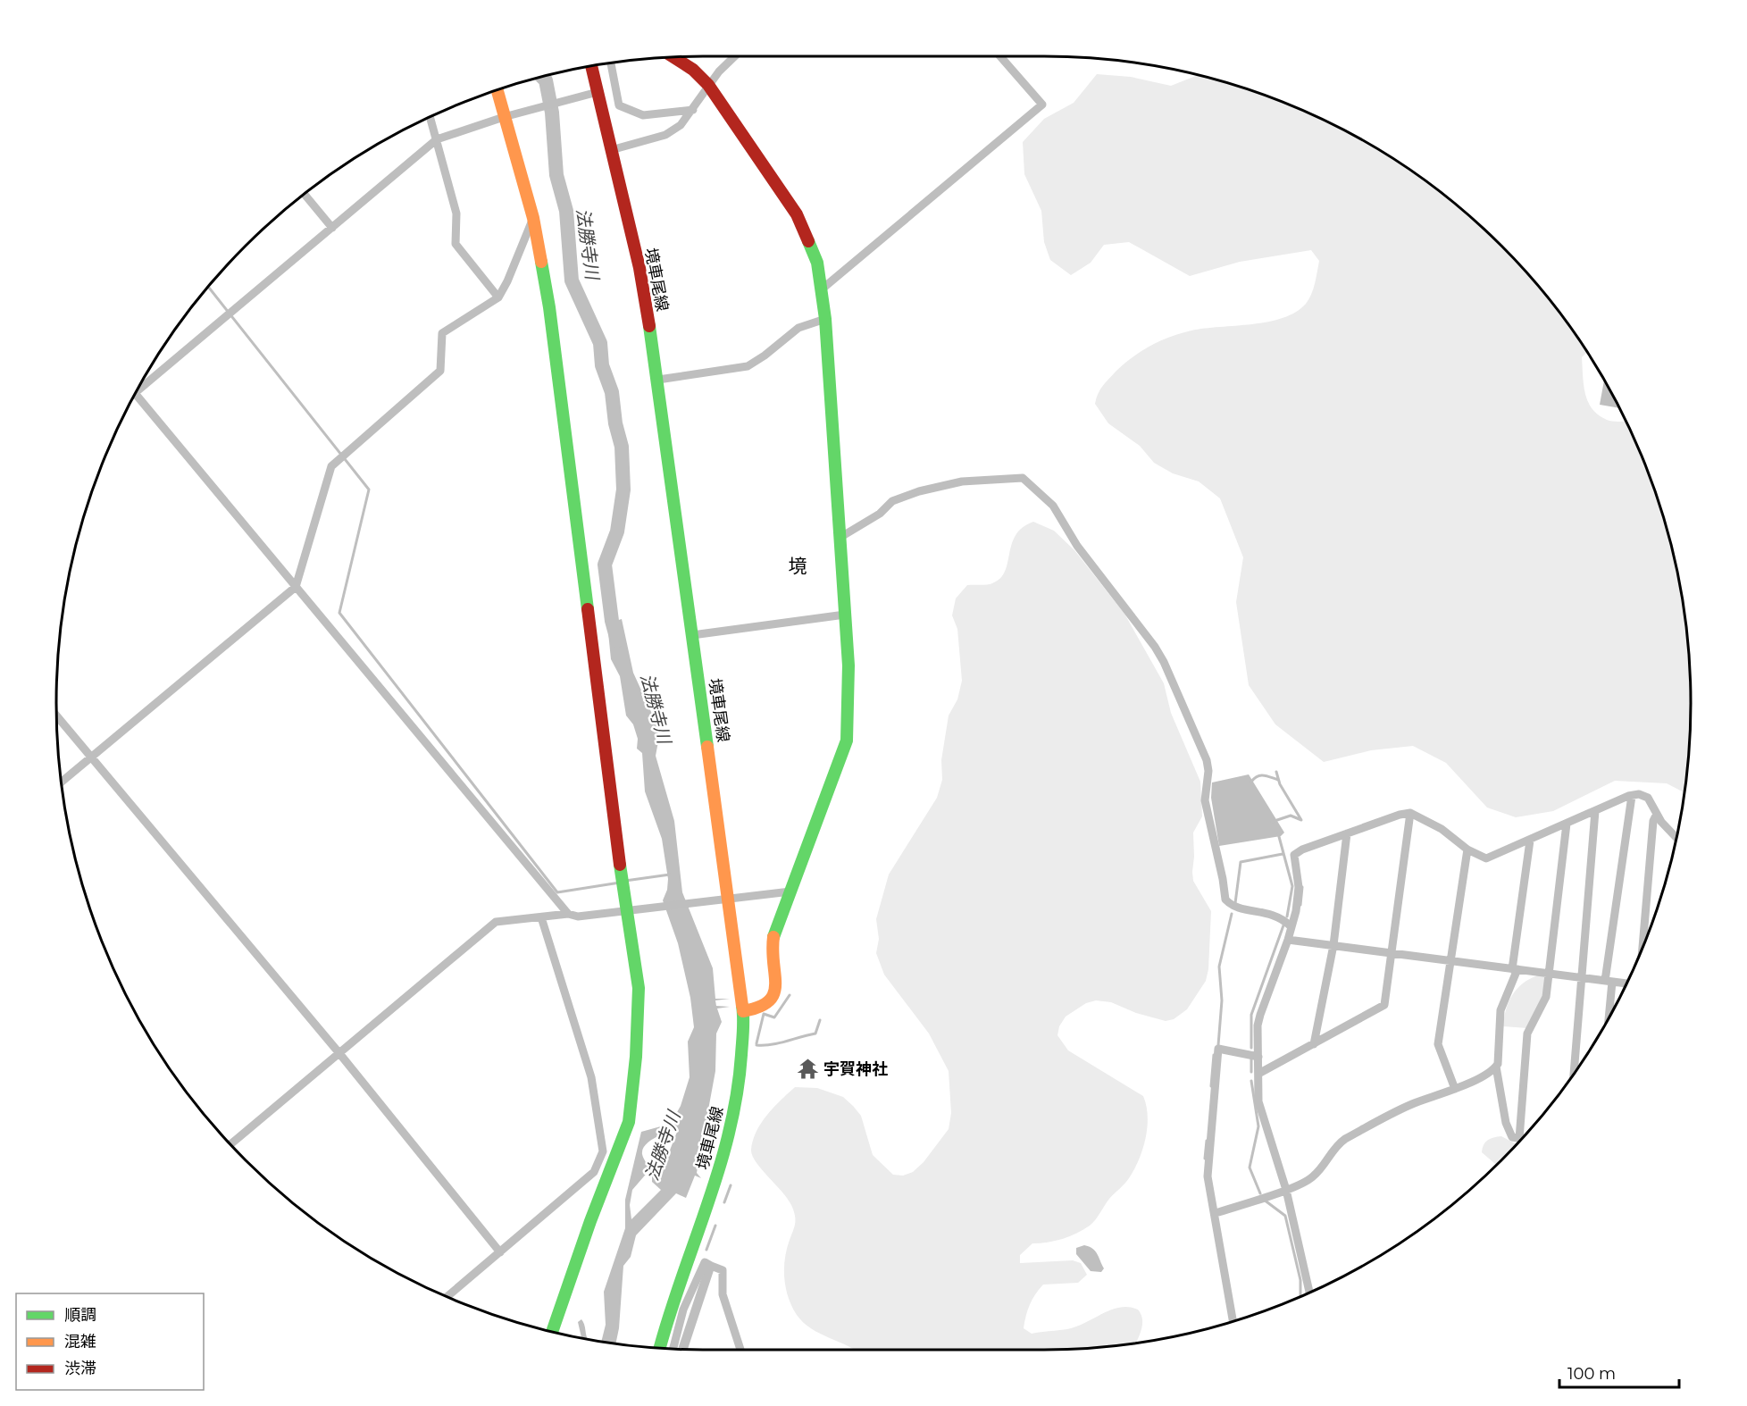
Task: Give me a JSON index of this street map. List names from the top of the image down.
{
  "streets": {
    "street": ["境車尾線"]
  },
  "districts": ["境"],
  "water": ["法勝寺川"],
  "places": {
    "temple": ["宇賀神社"]
  },
  "legend": ["順調", "混雑", "渋滞"],
  "scale_bar": "100 m"
}
